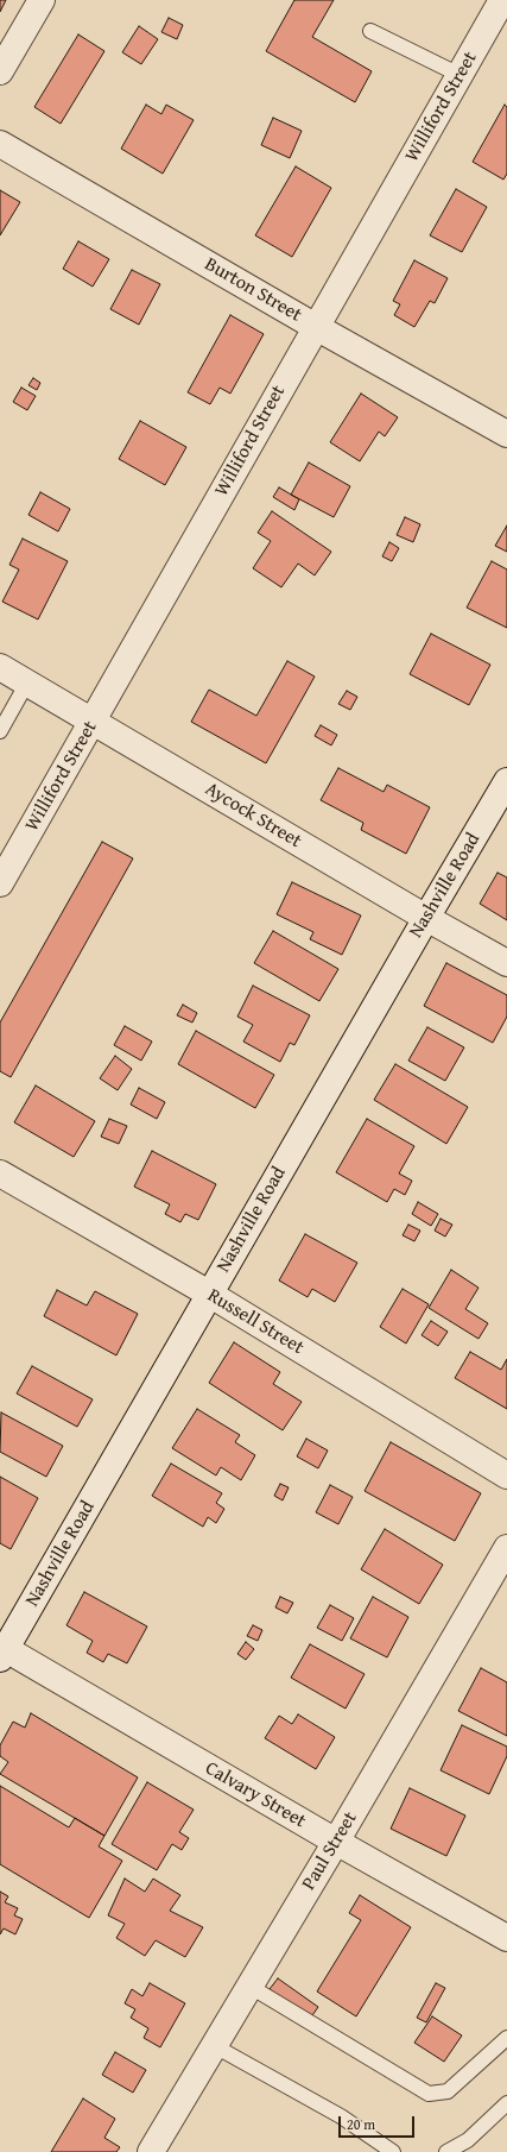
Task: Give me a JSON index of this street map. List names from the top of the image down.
{
  "streets": {
    "street": [
      "Williford Street",
      "Burton Street",
      "Aycock Street",
      "Nashville Road",
      "Russell Street",
      "Calvary Street",
      "Paul Street"
    ]
  },
  "crossings": [
    ["Williford Street", "Burton Street"],
    ["Williford Street", "Aycock Street"],
    ["Aycock Street", "Nashville Road"],
    ["Nashville Road", "Russell Street"],
    ["Nashville Road", "Calvary Street"],
    ["Calvary Street", "Paul Street"]
  ],
  "scale_bar": "20 m"
}
